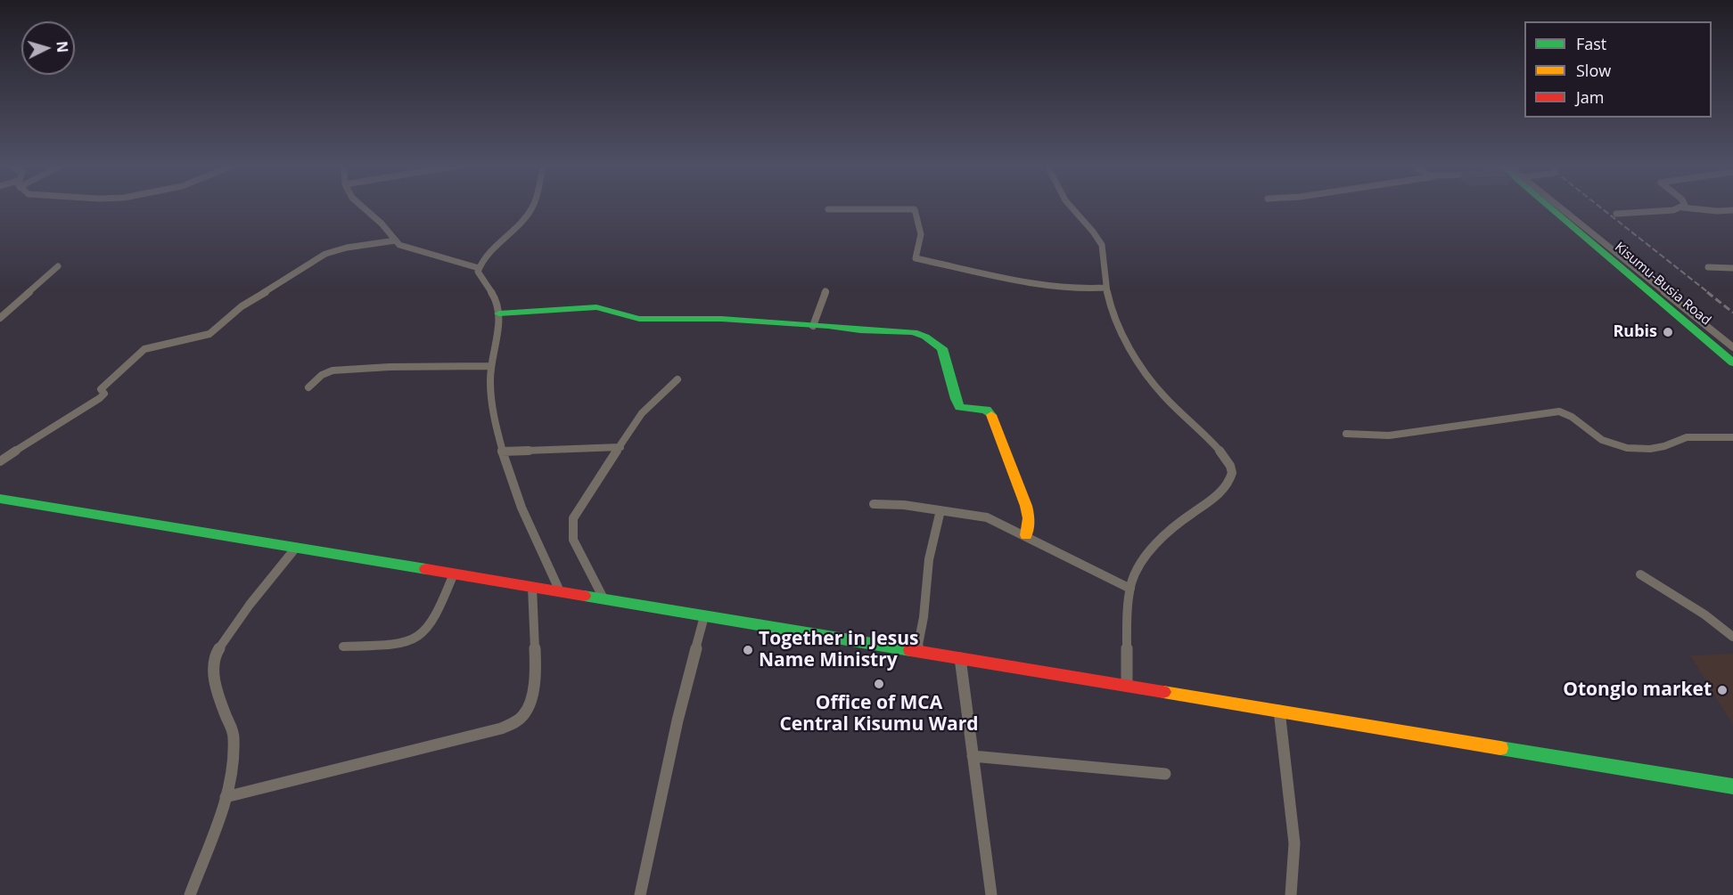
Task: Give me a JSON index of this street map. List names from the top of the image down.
{
  "streets": {
    "main road": ["Kisumu-Busia Road"]
  },
  "places": [
    "Rubis",
    "Together in Jesus Name Ministry",
    "Office of MCA Central Kisumu Ward",
    "Otonglo market"
  ],
  "legend": ["Fast", "Slow", "Jam"],
  "north": "right"
}
